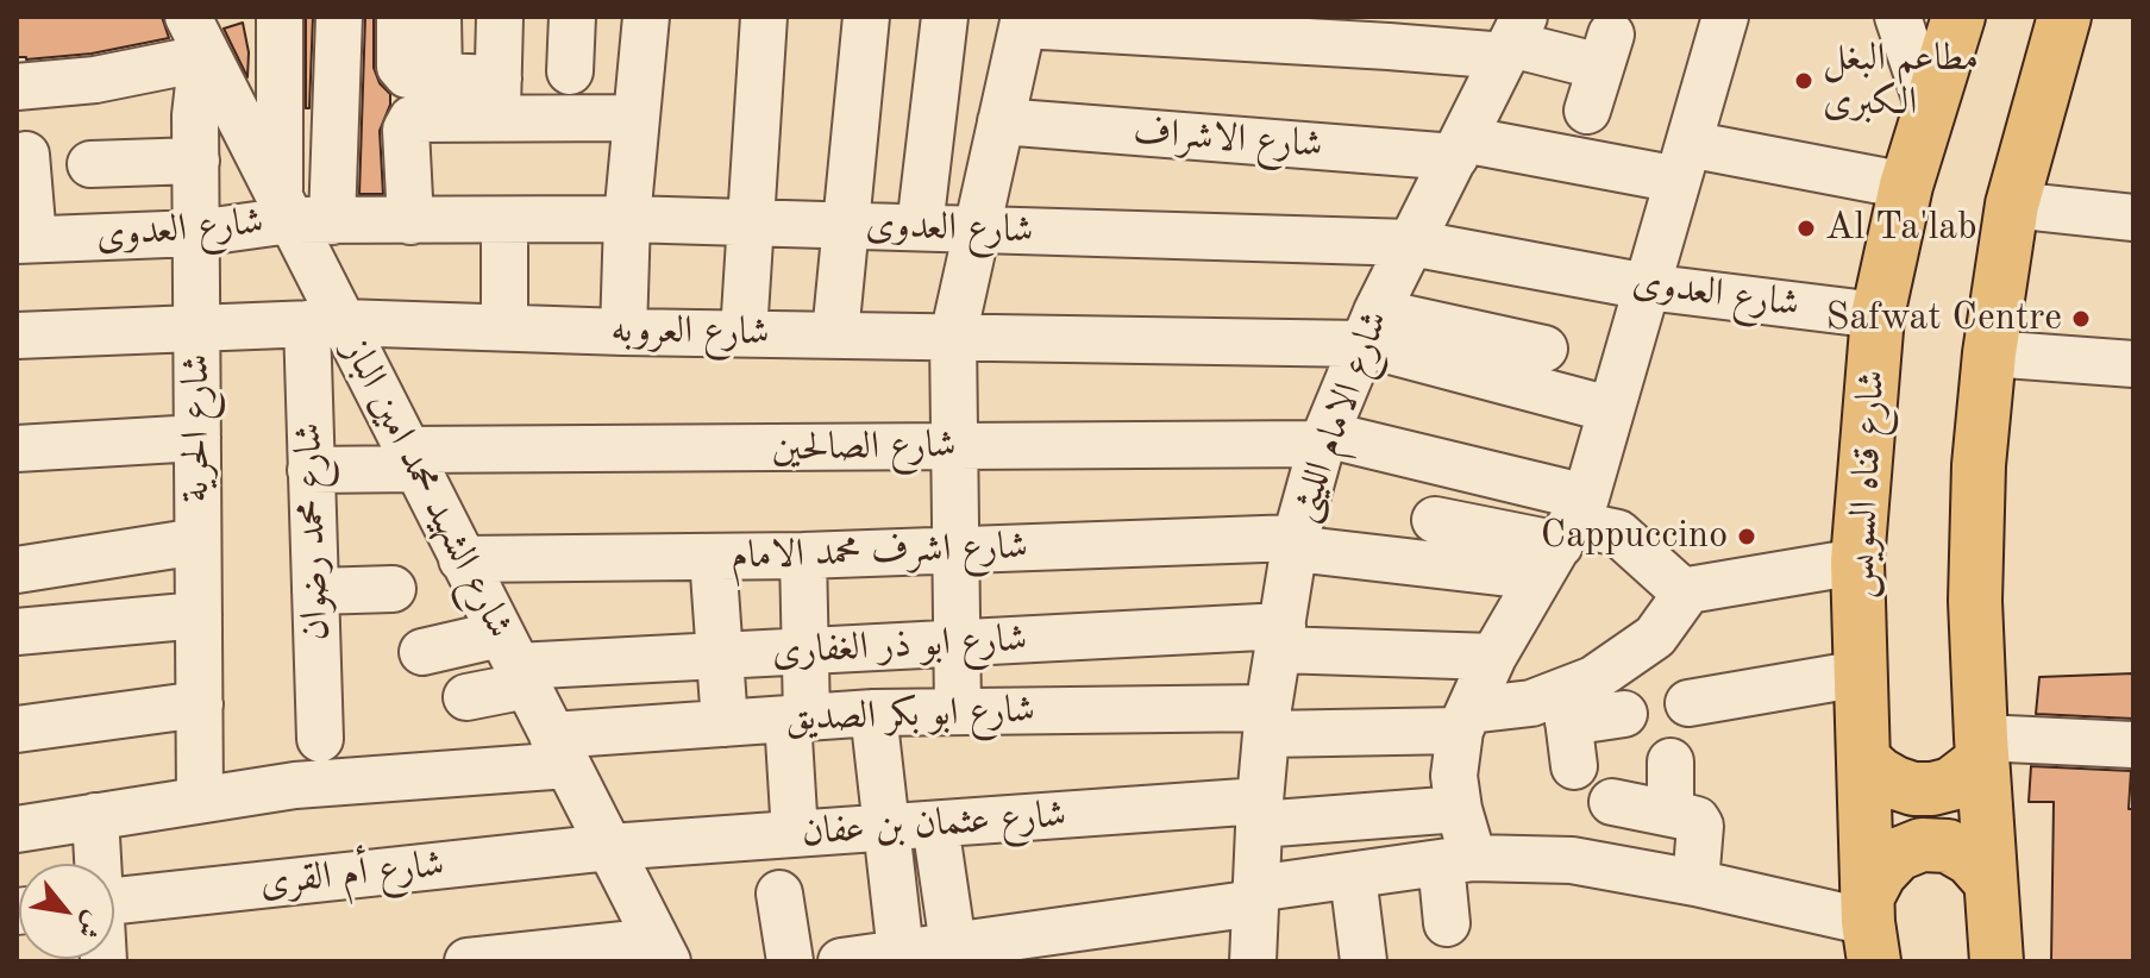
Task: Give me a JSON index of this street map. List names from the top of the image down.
{
  "streets": {
    "main road": ["شارع قناه السويس"],
    "street": [
      "شارع الاشراف",
      "شارع العدوى",
      "شارع العروبه",
      "شارع الامام الليثى",
      "شارع الحرية",
      "شارع الصالحين",
      "شارع الشهيد محمد امين الباز",
      "شارع محمد رضوان",
      "شارع اشرف محمد الامام",
      "شارع ابو ذر الغفارى",
      "شارع ابو بكر الصديق",
      "شارع عثمان بن عفان",
      "شارع أم القرى"
    ]
  },
  "crossings": [
    ["شارع الاشراف", "شارع الامام الليثى"],
    ["شارع الاشراف", "شارع قناه السويس"],
    ["شارع العدوى", "شارع الامام الليثى"],
    ["شارع العدوى", "شارع الحرية"],
    ["شارع العدوى", "شارع قناه السويس"],
    ["شارع العدوى", "شارع الشهيد محمد امين الباز"],
    ["شارع العروبه", "شارع الامام الليثى"],
    ["شارع العروبه", "شارع الحرية"],
    ["شارع العروبه", "شارع الشهيد محمد امين الباز"],
    ["شارع العروبه", "شارع محمد رضوان"],
    ["شارع الامام الليثى", "شارع الصالحين"],
    ["شارع الامام الليثى", "شارع اشرف محمد الامام"],
    ["شارع الامام الليثى", "شارع ابو ذر الغفارى"],
    ["شارع الامام الليثى", "شارع ابو بكر الصديق"],
    ["شارع الامام الليثى", "شارع عثمان بن عفان"],
    ["شارع الحرية", "شارع الشهيد محمد امين الباز"],
    ["شارع الحرية", "شارع ابو بكر الصديق"],
    ["شارع الصالحين", "شارع الشهيد محمد امين الباز"],
    ["شارع الصالحين", "شارع محمد رضوان"],
    ["شارع الصالحين", "شارع اشرف محمد الامام"],
    ["شارع الشهيد محمد امين الباز", "شارع محمد رضوان"],
    ["شارع الشهيد محمد امين الباز", "شارع اشرف محمد الامام"],
    ["شارع الشهيد محمد امين الباز", "شارع ابو ذر الغفارى"],
    ["شارع الشهيد محمد امين الباز", "شارع ابو بكر الصديق"],
    ["شارع الشهيد محمد امين الباز", "شارع عثمان بن عفان"],
    ["شارع الشهيد محمد امين الباز", "شارع أم القرى"],
    ["شارع عثمان بن عفان", "شارع أم القرى"]
  ],
  "places": [
    "مطاعم البغل الكبرى",
    "Al Ta'lab",
    "Safwat Centre",
    "Cappuccino"
  ],
  "north": "bottom right"
}
